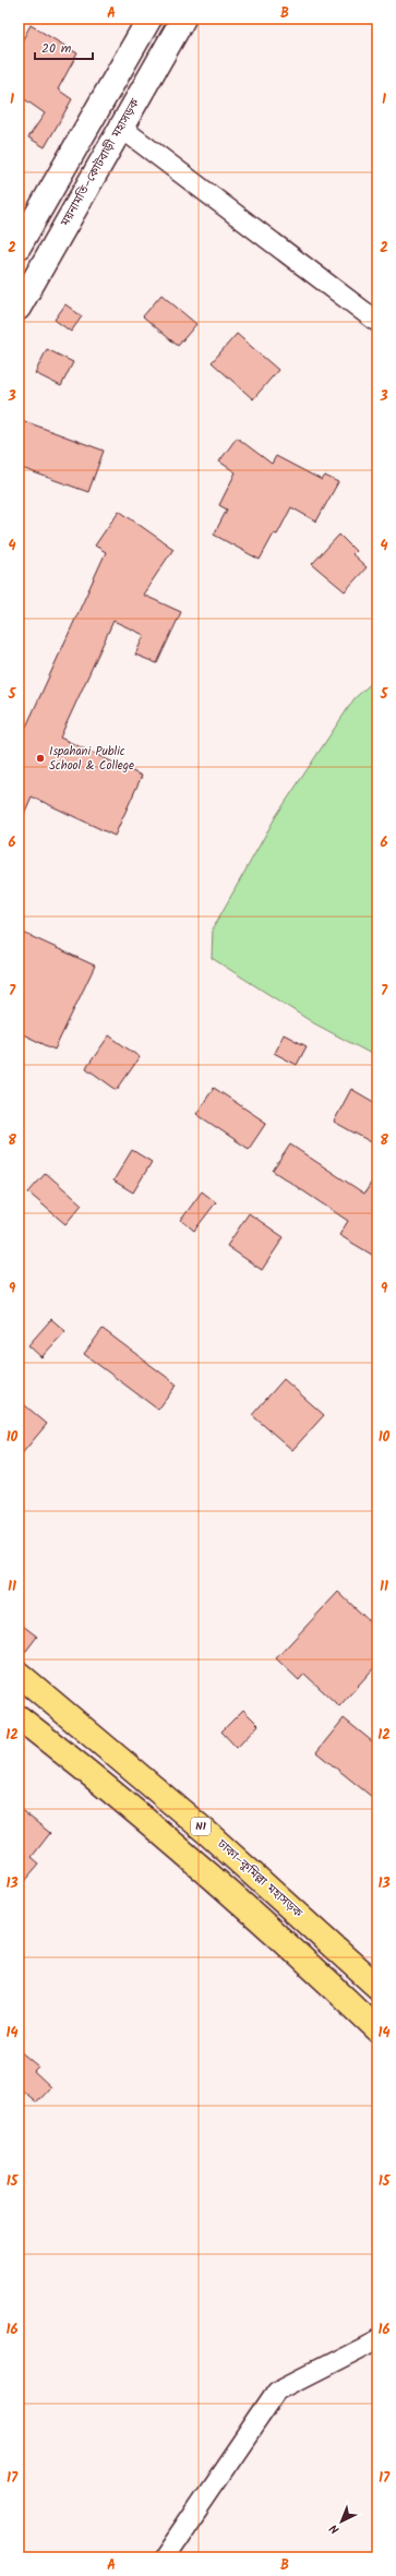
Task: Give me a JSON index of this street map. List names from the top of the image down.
{
  "streets": {
    "highway": ["N1", "ঢাকা–কুমিল্লা মহাসড়ক"],
    "main road": ["ময়নামতি–কোটবাড়ী মহাসড়ক"]
  },
  "places": ["Ispahani Public School & College"],
  "scale_bar": "20 m",
  "north": "bottom left",
  "grid": {
    "columns": ["A", "B"],
    "rows": [
      "1",
      "2",
      "3",
      "4",
      "5",
      "6",
      "7",
      "8",
      "9",
      "10",
      "11",
      "12",
      "13",
      "14",
      "15",
      "16",
      "17"
    ]
  }
}
